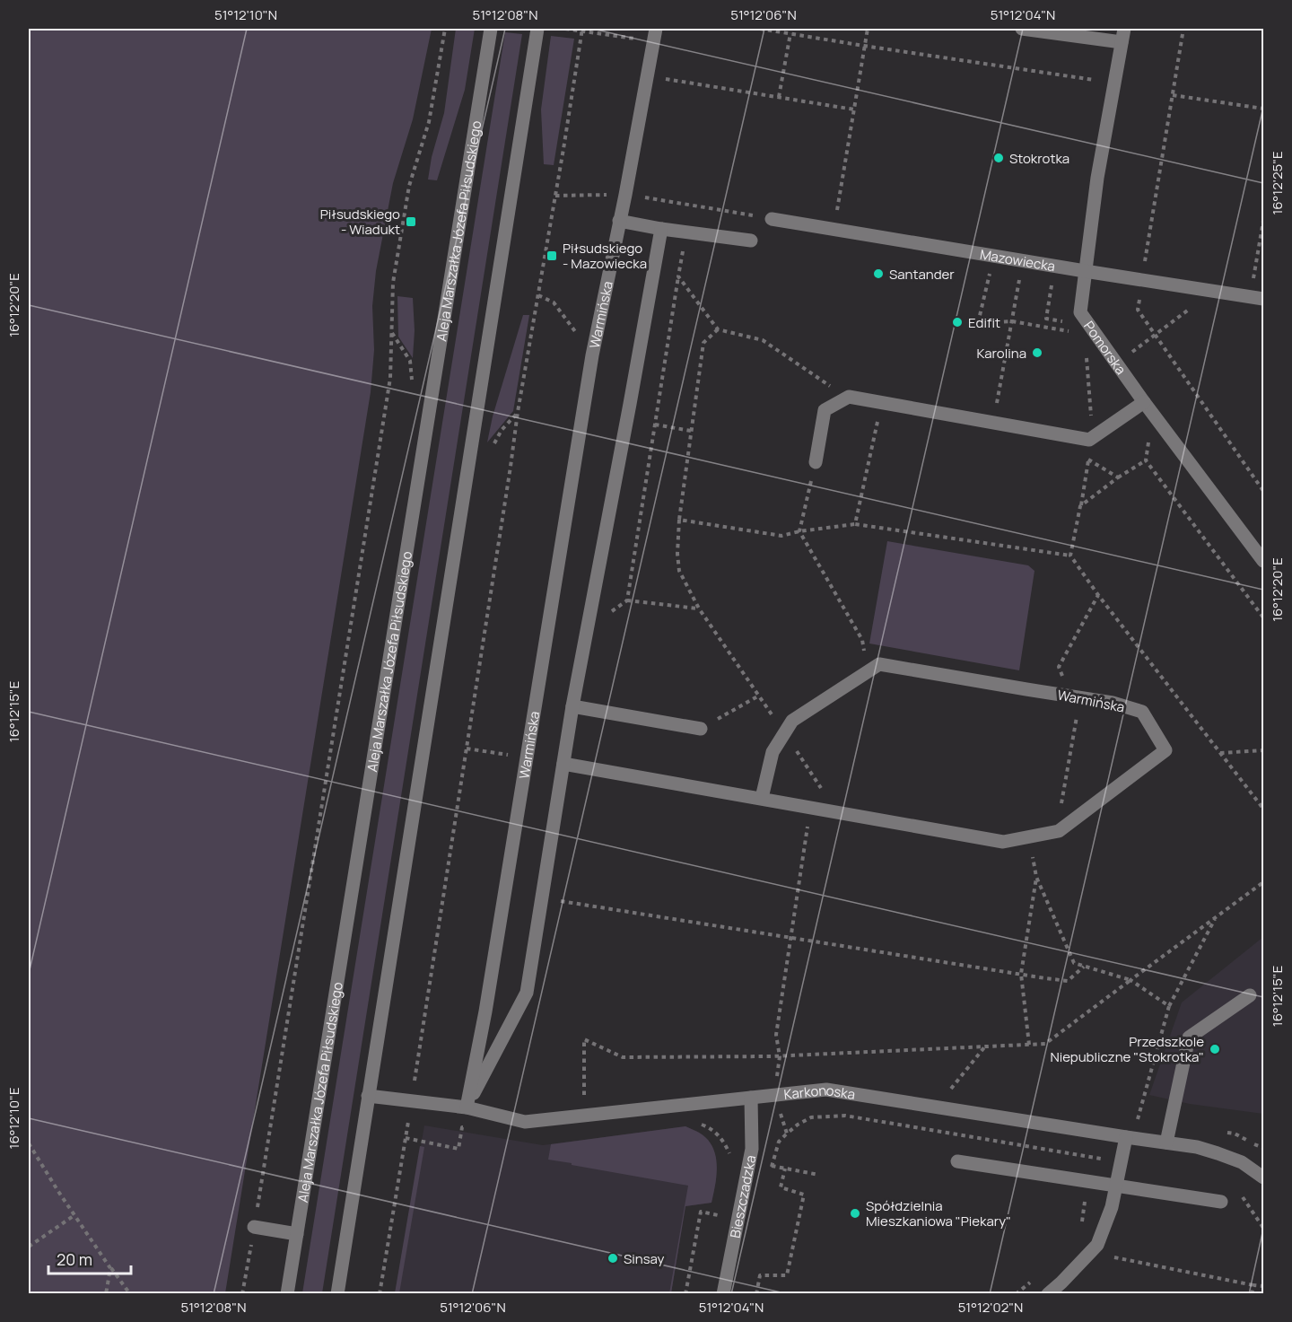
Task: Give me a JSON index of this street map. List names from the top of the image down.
{
  "streets": {
    "street": [
      "Aleja Marszałka Józefa Piłsudskiego",
      "Mazowiecka",
      "Warmińska",
      "Pomorska",
      "Karkonoska",
      "Bieszczadzka"
    ]
  },
  "crossings": [
    ["Mazowiecka", "Pomorska"],
    ["Warmińska", "Karkonoska"],
    ["Karkonoska", "Bieszczadzka"]
  ],
  "places": {
    "other": [
      "Stokrotka",
      "Santander",
      "Edifit",
      "Karolina",
      "Przedszkole Niepubliczne \"Stokrotka\"",
      "Spółdzielnia Mieszkaniowa \"Piekary\"",
      "Sinsay"
    ],
    "transit": ["Piłsudskiego - Wiadukt", "Piłsudskiego - Mazowiecka"]
  },
  "scale_bar": "20 m",
  "coordinates": [
    "51°12'10\"N",
    "51°12'08\"N",
    "51°12'06\"N",
    "51°12'04\"N",
    "16°12'25\"E",
    "16°12'20\"E",
    "16°12'15\"E",
    "16°12'10\"E",
    "51°12'02\"N"
  ]
}
